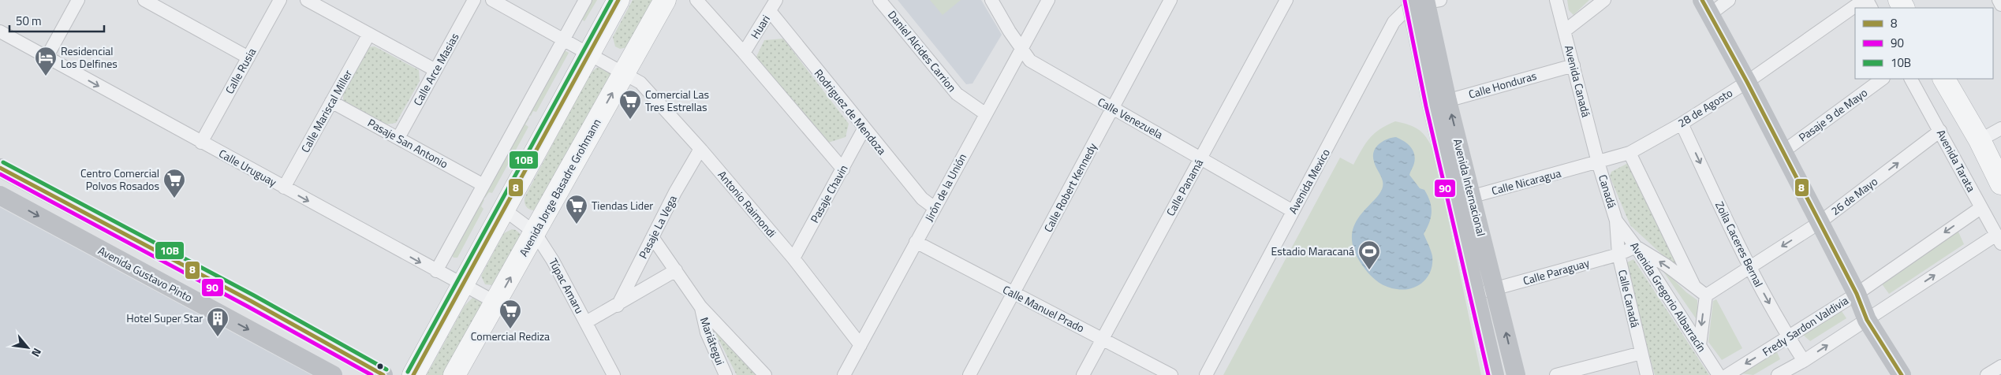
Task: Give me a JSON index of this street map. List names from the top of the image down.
{
  "streets": {
    "highway": ["Avenida Jorge Basadre Grohmann"],
    "main road": ["Avenida Internacional", "Avenida Gustavo Pinto"],
    "street": [
      "Huari",
      "Daniel Alcides Carrion",
      "Calle Arce Masias",
      "Calle Rusia",
      "Avenida Canadá",
      "Calle Honduras",
      "28 de Agosto",
      "Calle Mariscal Miller",
      "Rodriguez de Mendoza",
      "Pasaje 9 de Mayo",
      "Calle Venezuela",
      "Pasaje San Antonio",
      "Avenida Tarata",
      "Calle Uruguay",
      "Avenida Mexico",
      "Calle Nicaragua",
      "Jirón de la Unión",
      "Calle Robert Kennedy",
      "Calle Panamá",
      "Canadá",
      "Pasaje Chavin",
      "26 de Mayo",
      "Antonio Raimondi",
      "Pasaje La Vega",
      "Zoila Caceres Bernal",
      "Calle Paraguay",
      "Túpac Amaru",
      "Avenida Gregorio Albarracín",
      "Calle Canadá",
      "Calle Manuel Prado",
      "Fredy Sardon Valdivia",
      "Mariátegui"
    ]
  },
  "crossings": [
    ["Huari", "Rodriguez de Mendoza"],
    ["Daniel Alcides Carrion", "Jirón de la Unión"],
    ["Calle Arce Masias", "Pasaje San Antonio"],
    ["Calle Rusia", "Calle Uruguay"],
    ["Avenida Canadá", "Calle Honduras"],
    ["Avenida Canadá", "28 de Agosto"],
    ["Avenida Canadá", "Calle Nicaragua"],
    ["Avenida Canadá", "Canadá"],
    ["Calle Honduras", "Avenida Internacional"],
    ["28 de Agosto", "Calle Nicaragua"],
    ["28 de Agosto", "Canadá"],
    ["28 de Agosto", "Zoila Caceres Bernal"],
    ["Calle Mariscal Miller", "Pasaje San Antonio"],
    ["Calle Mariscal Miller", "Calle Uruguay"],
    ["Rodriguez de Mendoza", "Jirón de la Unión"],
    ["Rodriguez de Mendoza", "Pasaje Chavin"],
    ["Calle Venezuela", "Avenida Mexico"],
    ["Calle Venezuela", "Jirón de la Unión"],
    ["Calle Venezuela", "Calle Robert Kennedy"],
    ["Calle Venezuela", "Calle Panamá"],
    ["Avenida Tarata", "26 de Mayo"],
    ["Avenida Tarata", "Fredy Sardon Valdivia"],
    ["Calle Uruguay", "Avenida Jorge Basadre Grohmann"],
    ["Avenida Mexico", "Avenida Internacional"],
    ["Calle Nicaragua", "Avenida Internacional"],
    ["Calle Nicaragua", "Canadá"],
    ["Avenida Jorge Basadre Grohmann", "Antonio Raimondi"],
    ["Avenida Jorge Basadre Grohmann", "Túpac Amaru"],
    ["Jirón de la Unión", "Antonio Raimondi"],
    ["Jirón de la Unión", "Calle Manuel Prado"],
    ["Calle Robert Kennedy", "Calle Manuel Prado"],
    ["Calle Panamá", "Calle Manuel Prado"],
    ["Avenida Internacional", "Calle Paraguay"],
    ["Canadá", "Avenida Gregorio Albarracín"],
    ["Canadá", "Calle Canadá"],
    ["Pasaje Chavin", "Antonio Raimondi"],
    ["26 de Mayo", "Zoila Caceres Bernal"],
    ["Antonio Raimondi", "Pasaje La Vega"],
    ["Zoila Caceres Bernal", "Fredy Sardon Valdivia"],
    ["Calle Paraguay", "Avenida Gregorio Albarracín"],
    ["Calle Paraguay", "Calle Canadá"],
    ["Avenida Gregorio Albarracín", "Calle Canadá"]
  ],
  "places": {
    "hotel": ["Residencial Los Delfines"],
    "supermarket": [
      "Comercial Las Tres Estrellas",
      "Centro Comercial Polvos Rosados",
      "Tiendas Lider",
      "Comercial Rediza"
    ],
    "sports": ["Estadio Maracaná"],
    "building": ["Hotel Super Star"]
  },
  "lines": ["transit line 8", "transit line 10B", "transit line 90"],
  "legend": ["8", "90", "10B"],
  "scale_bar": "50 m",
  "north": "bottom right"
}
